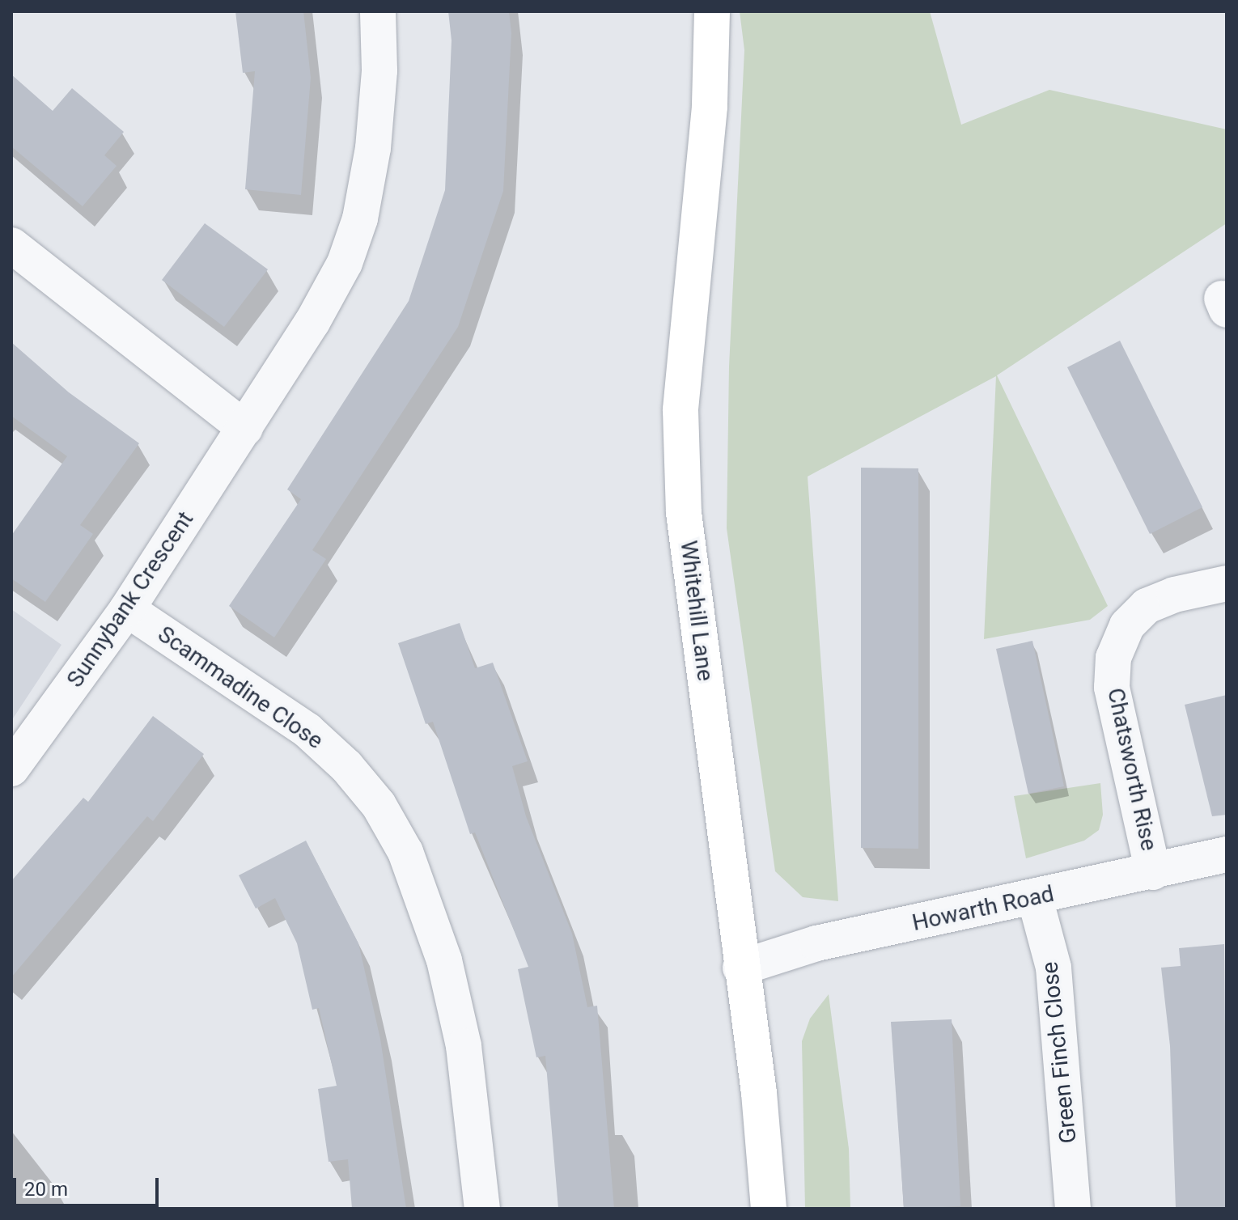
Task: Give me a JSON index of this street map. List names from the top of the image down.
{
  "streets": {
    "main road": ["Whitehill Lane"],
    "street": [
      "Sunnybank Crescent",
      "Scammadine Close",
      "Chatsworth Rise",
      "Howarth Road",
      "Green Finch Close"
    ]
  },
  "crossings": [
    ["Sunnybank Crescent", "Scammadine Close"],
    ["Whitehill Lane", "Howarth Road"],
    ["Chatsworth Rise", "Howarth Road"],
    ["Howarth Road", "Green Finch Close"]
  ],
  "scale_bar": "20 m"
}
